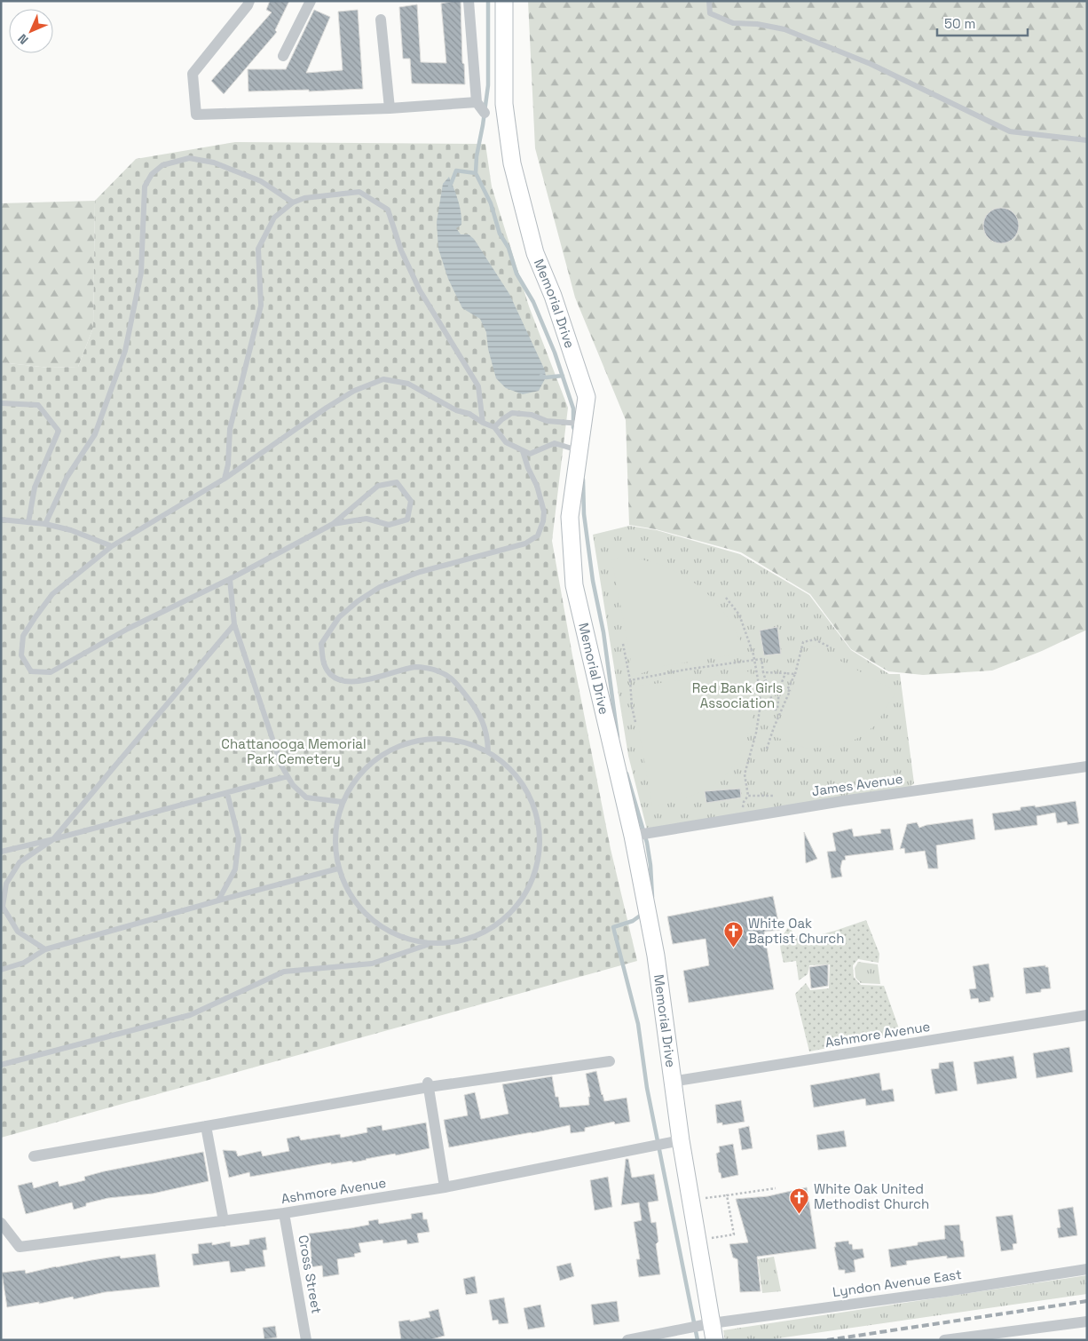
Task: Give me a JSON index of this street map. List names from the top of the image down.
{
  "streets": {
    "street": [
      "Memorial Drive",
      "James Avenue",
      "Ashmore Avenue",
      "Cross Street",
      "Lyndon Avenue East"
    ]
  },
  "crossings": [
    ["Memorial Drive", "James Avenue"],
    ["Memorial Drive", "Ashmore Avenue"],
    ["Memorial Drive", "Lyndon Avenue East"],
    ["Ashmore Avenue", "Cross Street"]
  ],
  "parks": ["Red Bank Girls Association", "Chattanooga Memorial Park Cemetery"],
  "places": {
    "church": ["White Oak Baptist Church", "White Oak United Methodist Church"]
  },
  "scale_bar": "50 m",
  "north": "bottom left"
}
